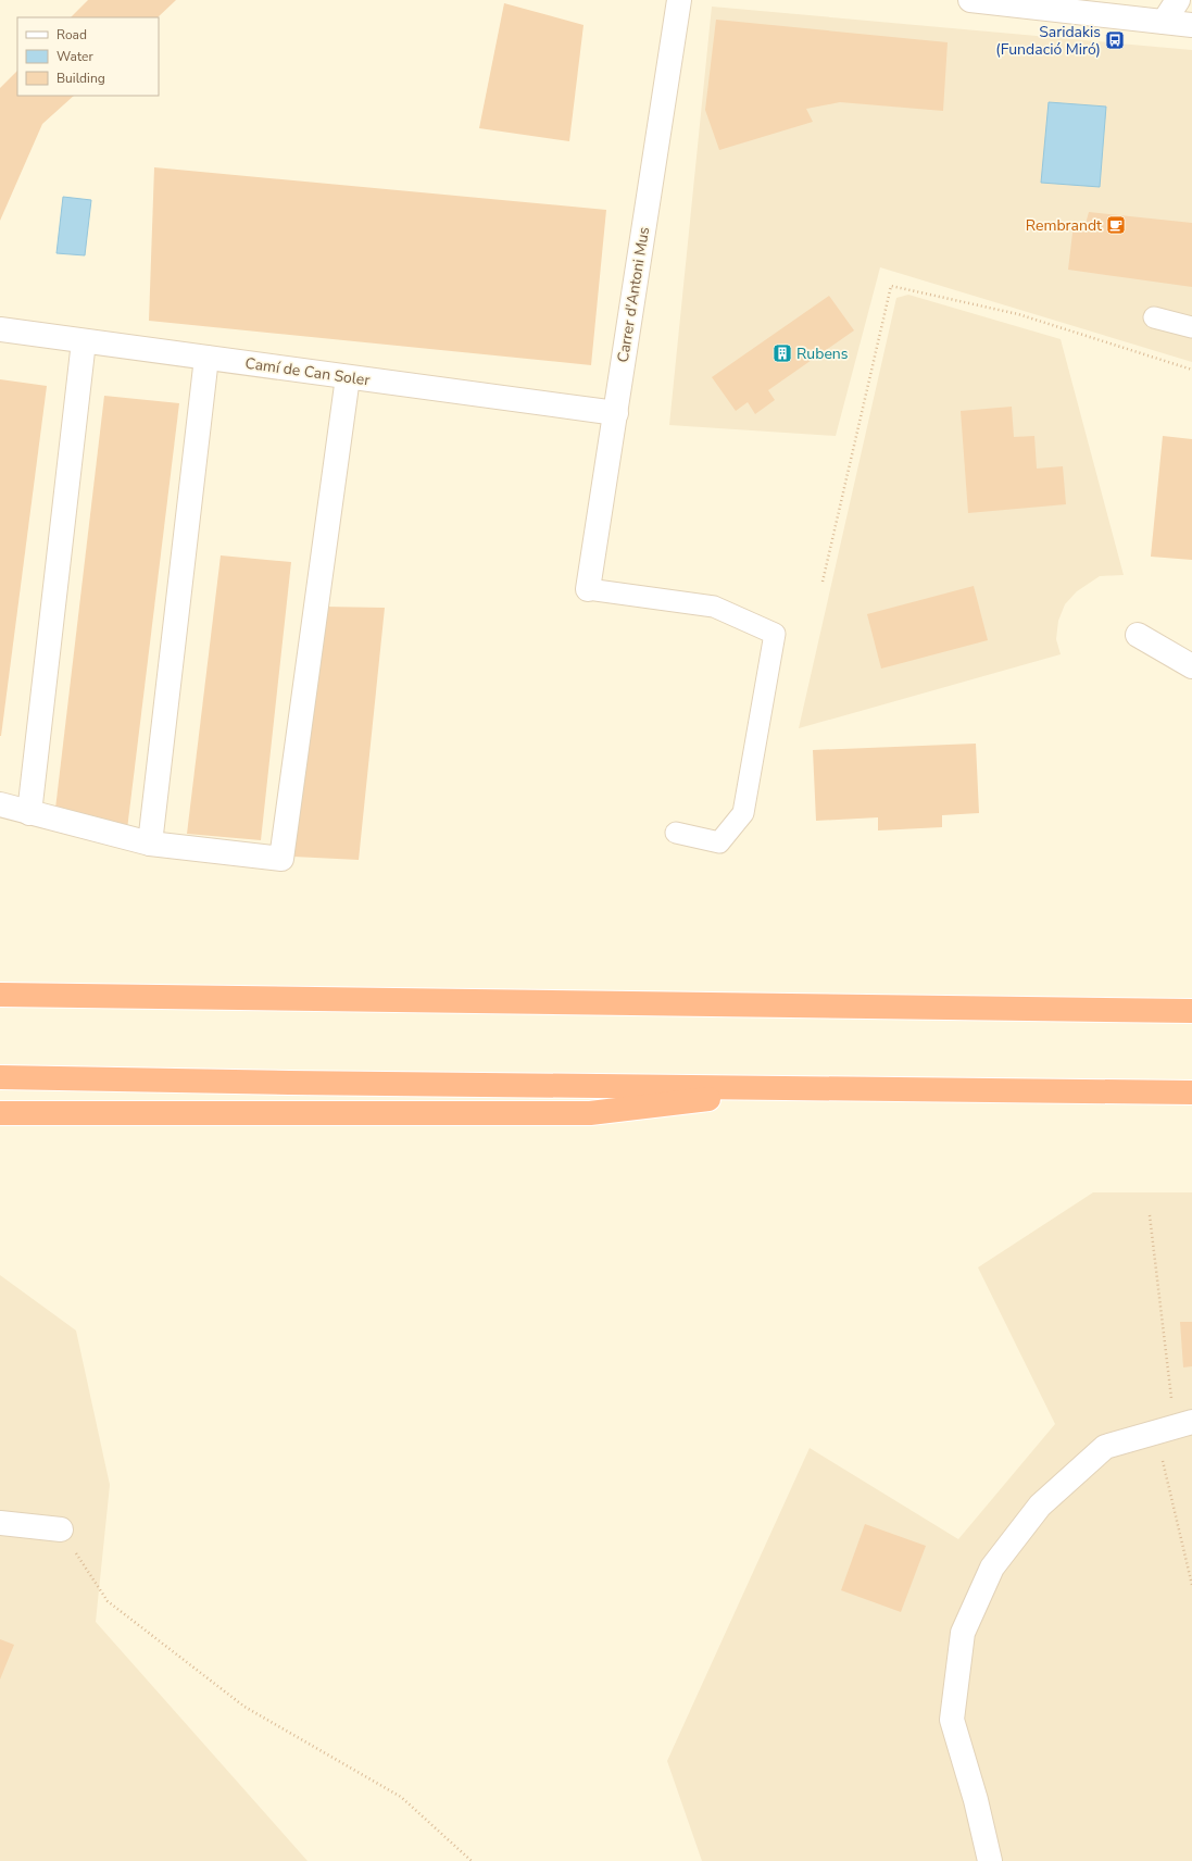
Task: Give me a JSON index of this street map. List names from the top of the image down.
{
  "streets": {
    "street": ["Carrer d'Antoni Mus", "Camí de Can Soler"]
  },
  "crossings": [
    ["Carrer d'Antoni Mus", "Camí de Can Soler"]
  ],
  "places": {
    "bus stop": ["Saridakis (Fundació Miró)"],
    "cafe": ["Rembrandt"],
    "building": ["Rubens"]
  },
  "legend": ["Road", "Water", "Building"]
}
